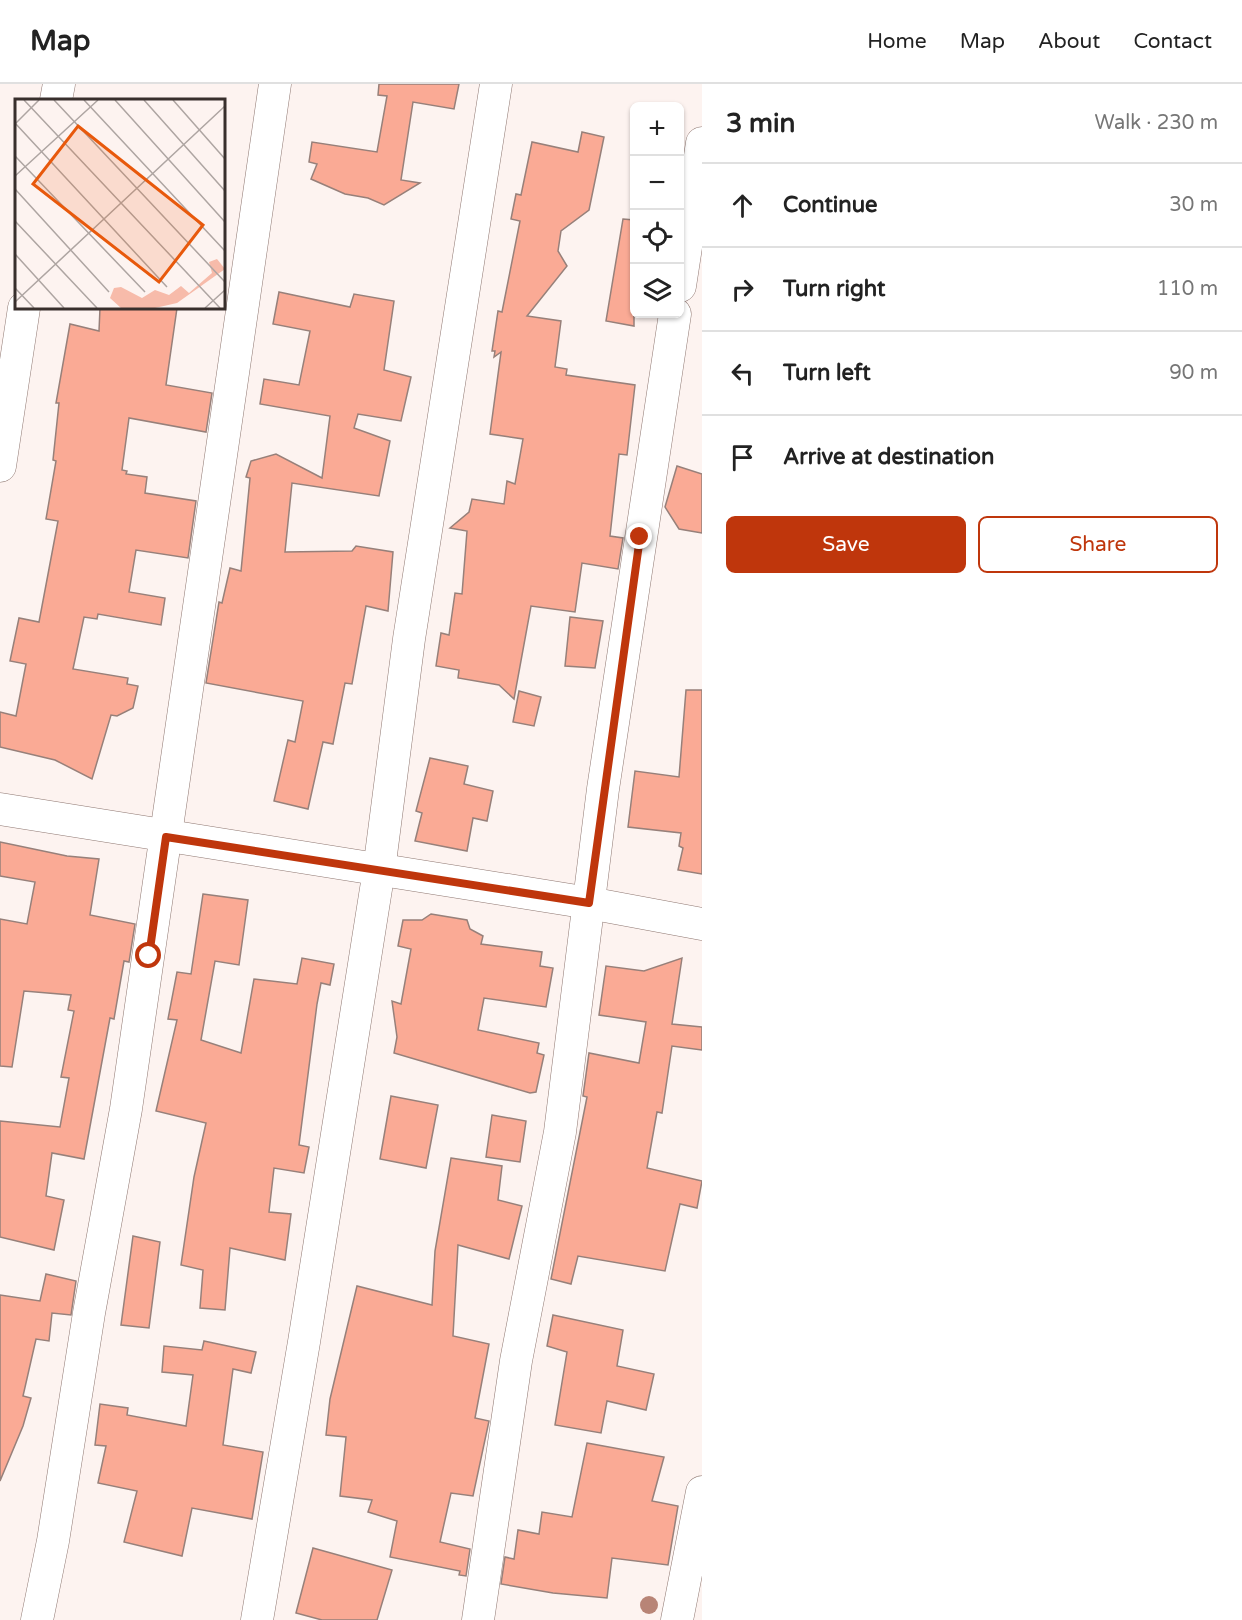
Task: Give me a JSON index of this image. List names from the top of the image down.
{
  "page": {
    "header": "Map",
    "nav": [
      "Home",
      "Map",
      "About",
      "Contact"
    ],
    "heading": ["3 min", "Walk · 230 m"],
    "map_buttons": ["+", "−"],
    "list": [
      ["Continue", "30 m"],
      ["Turn right", "110 m"],
      ["Turn left", "90 m"],
      "Arrive at destination"
    ],
    "buttons": ["Save", "Share"]
  }
}
